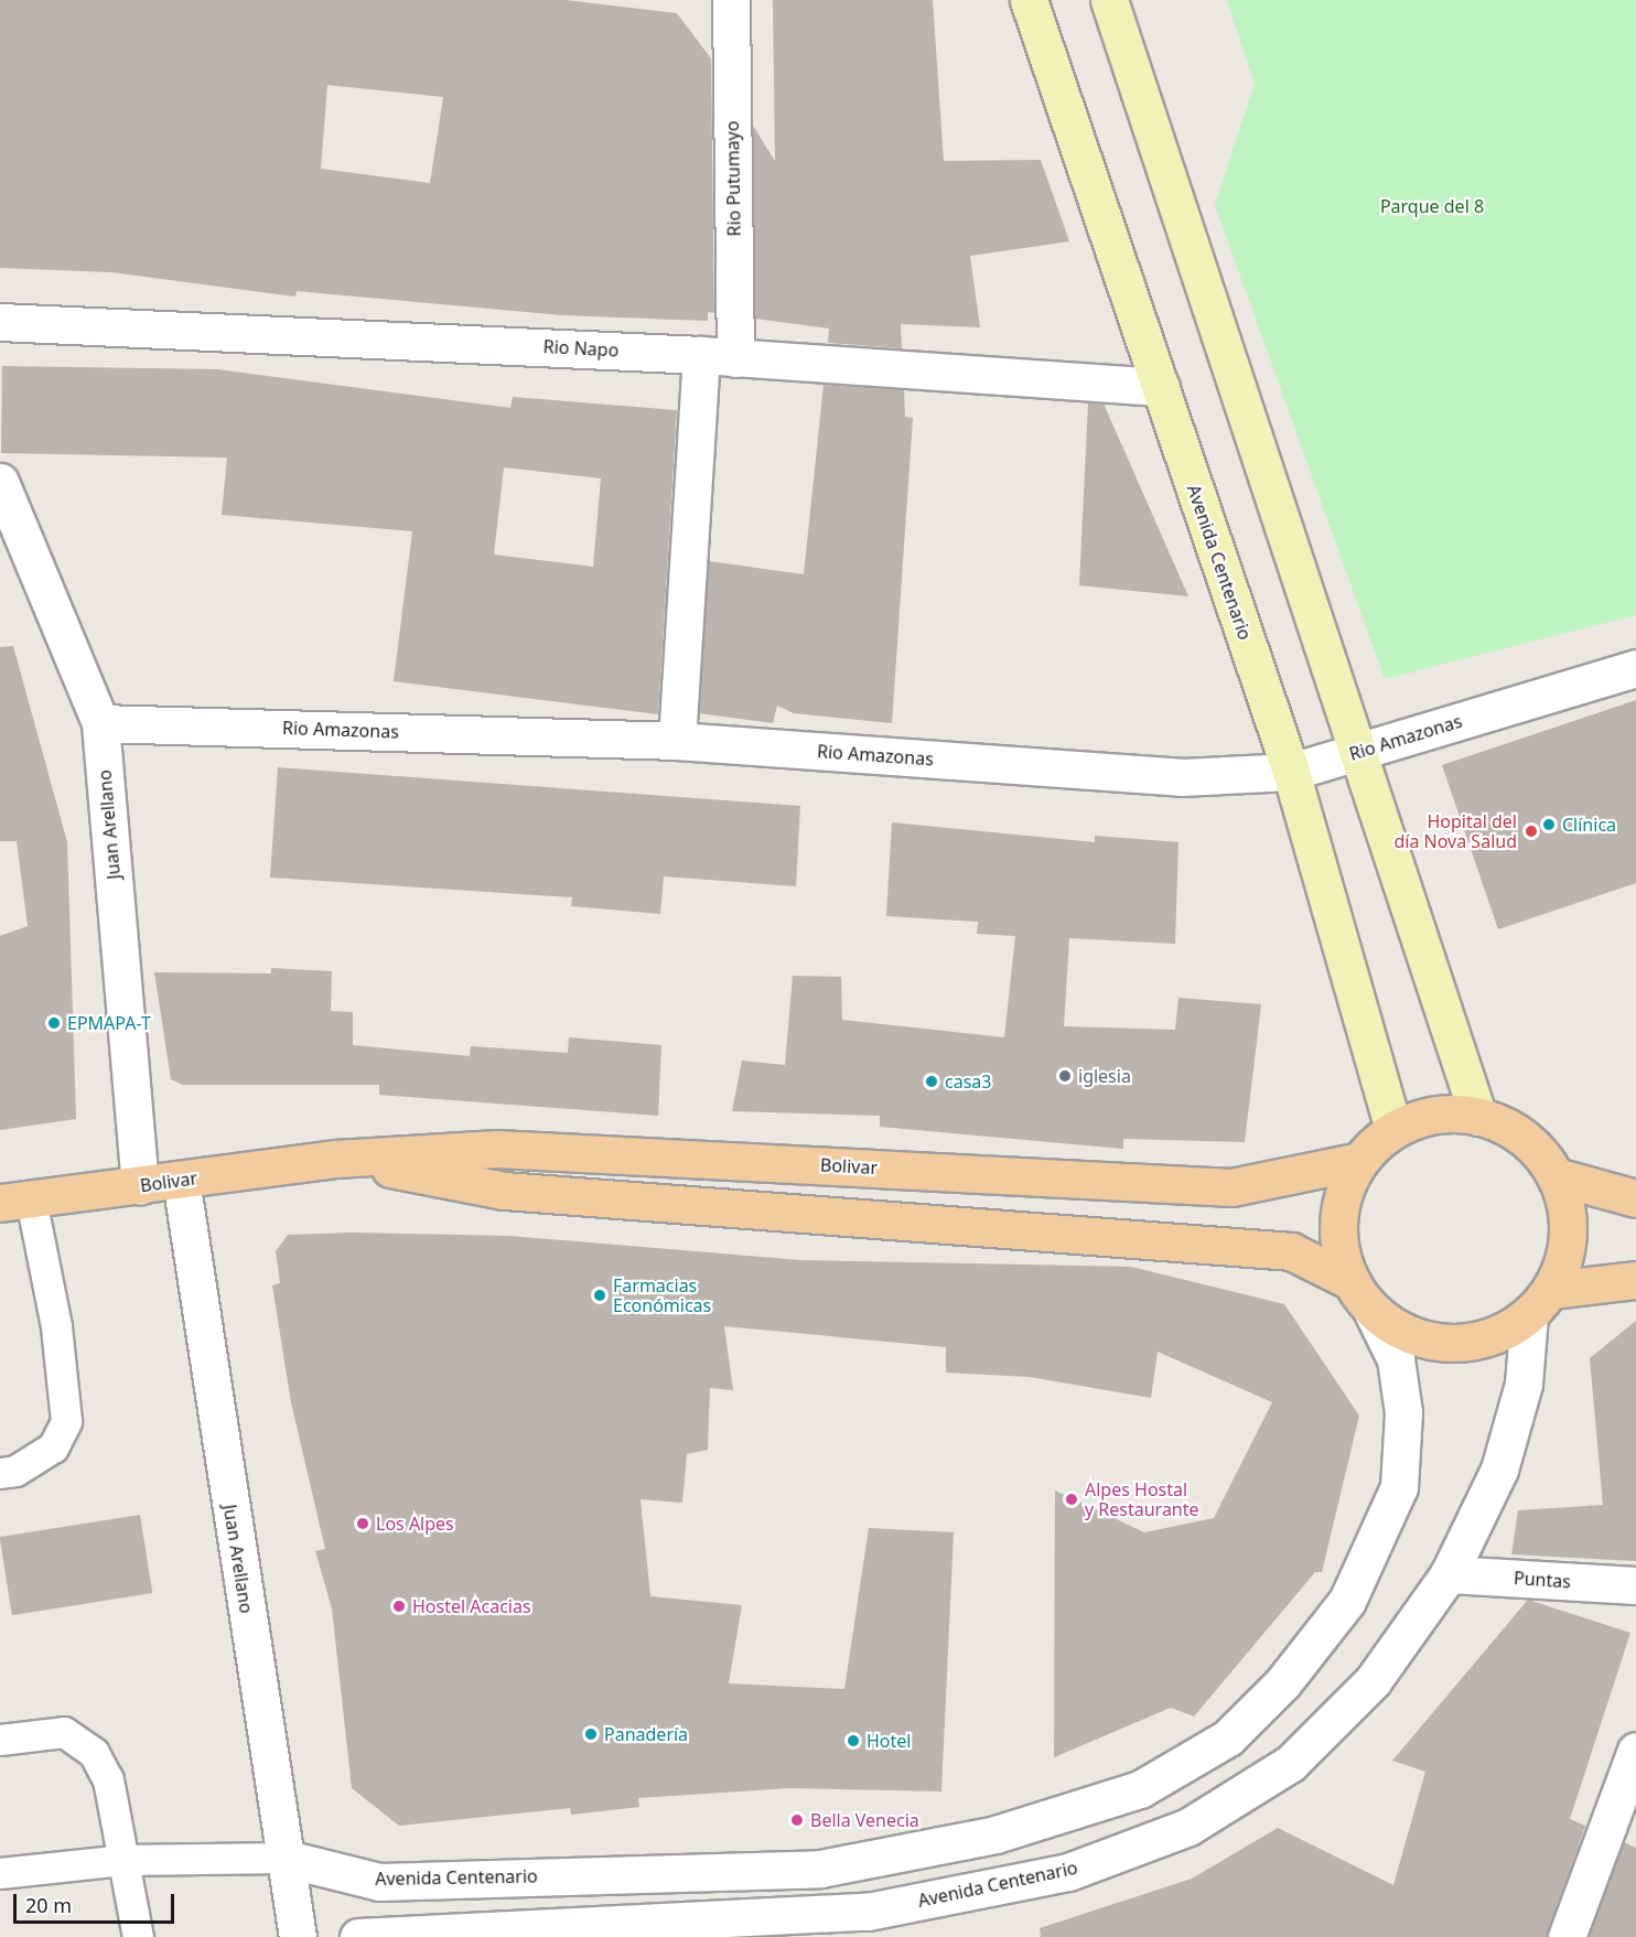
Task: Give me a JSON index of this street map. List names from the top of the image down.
{
  "streets": {
    "main road": ["Bolivar"],
    "street": [
      "Rio Putumayo",
      "Rio Napo",
      "Avenida Centenario",
      "Rio Amazonas",
      "Juan Arellano",
      "Puntas"
    ]
  },
  "crossings": [
    ["Rio Putumayo", "Rio Napo"],
    ["Rio Napo", "Avenida Centenario"],
    ["Avenida Centenario", "Rio Amazonas"],
    ["Avenida Centenario", "Juan Arellano"],
    ["Avenida Centenario", "Bolivar"],
    ["Avenida Centenario", "Puntas"],
    ["Rio Amazonas", "Juan Arellano"],
    ["Juan Arellano", "Bolivar"]
  ],
  "parks": ["Parque del 8"],
  "places": [
    "Clínica",
    "Hopital del día Nova Salud",
    "EPMAPA-T",
    "iglesia",
    "casa3",
    "Farmacias Económicas",
    "Alpes Hostal y Restaurante",
    "Los Alpes",
    "Hostel Acacias",
    "Panadería",
    "Hotel",
    "Bella Venecia"
  ],
  "scale_bar": "20 m"
}
